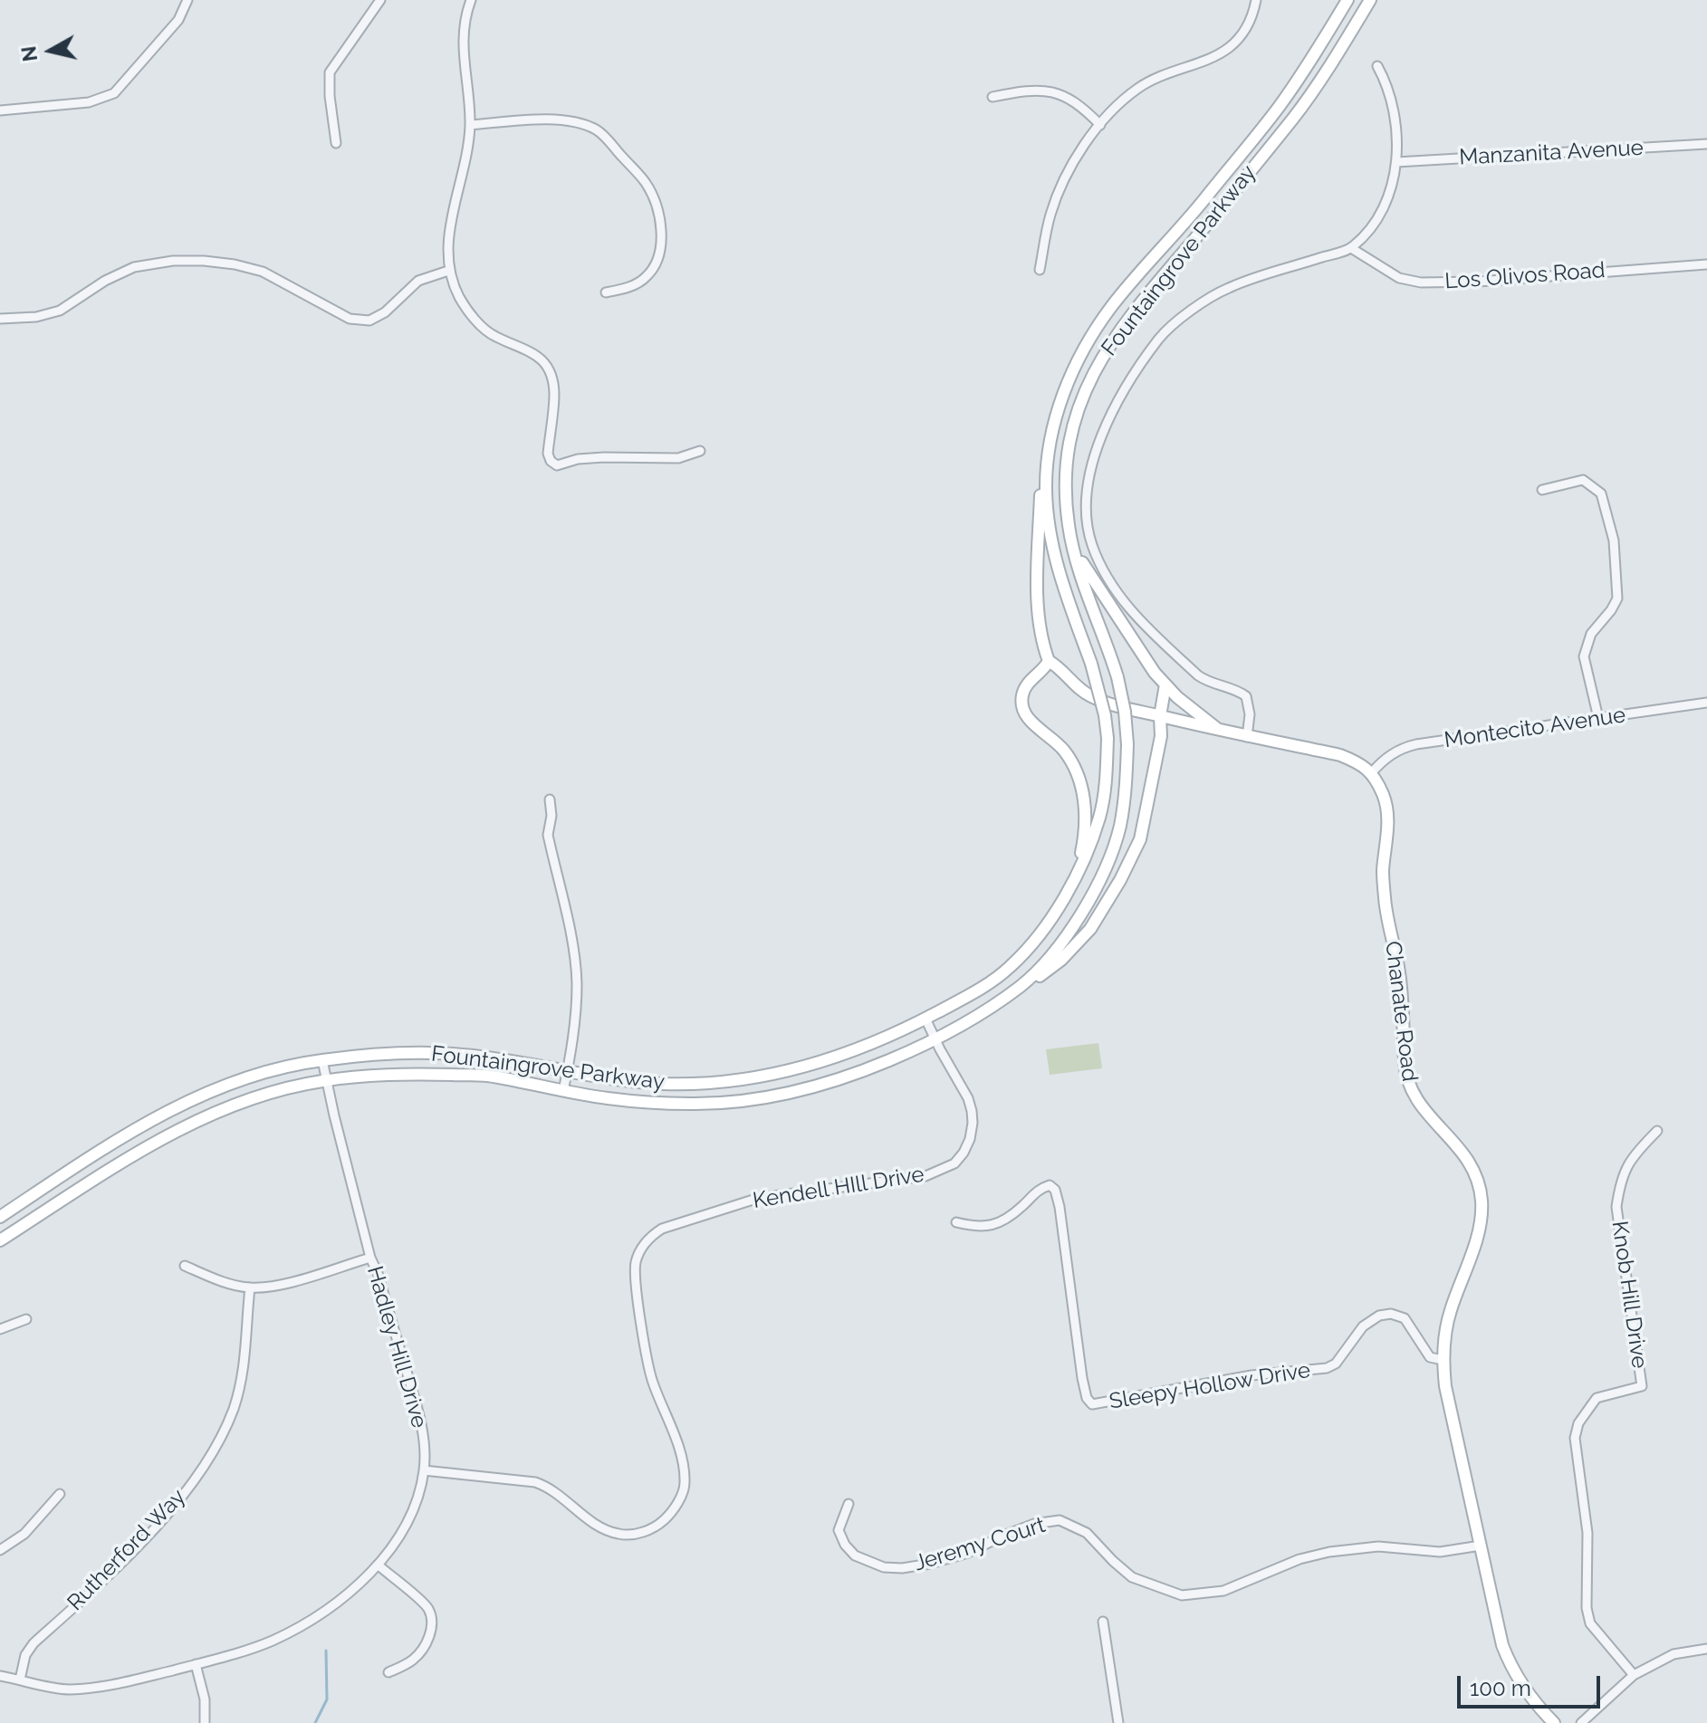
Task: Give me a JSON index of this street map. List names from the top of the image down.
{
  "streets": {
    "main road": ["Fountaingrove Parkway", "Chanate Road"],
    "street": [
      "Manzanita Avenue",
      "Los Olivos Road",
      "Montecito Avenue",
      "Kendell HIll Drive",
      "Knob Hill Drive",
      "Hadley Hill Drive",
      "Sleepy Hollow Drive",
      "Jeremy Court",
      "Rutherford Way"
    ]
  },
  "crossings": [
    ["Fountaingrove Parkway", "Kendell HIll Drive"],
    ["Fountaingrove Parkway", "Hadley Hill Drive"],
    ["Montecito Avenue", "Chanate Road"],
    ["Chanate Road", "Sleepy Hollow Drive"],
    ["Chanate Road", "Jeremy Court"],
    ["Kendell HIll Drive", "Hadley Hill Drive"],
    ["Hadley Hill Drive", "Rutherford Way"]
  ],
  "scale_bar": "100 m",
  "north": "left"
}
